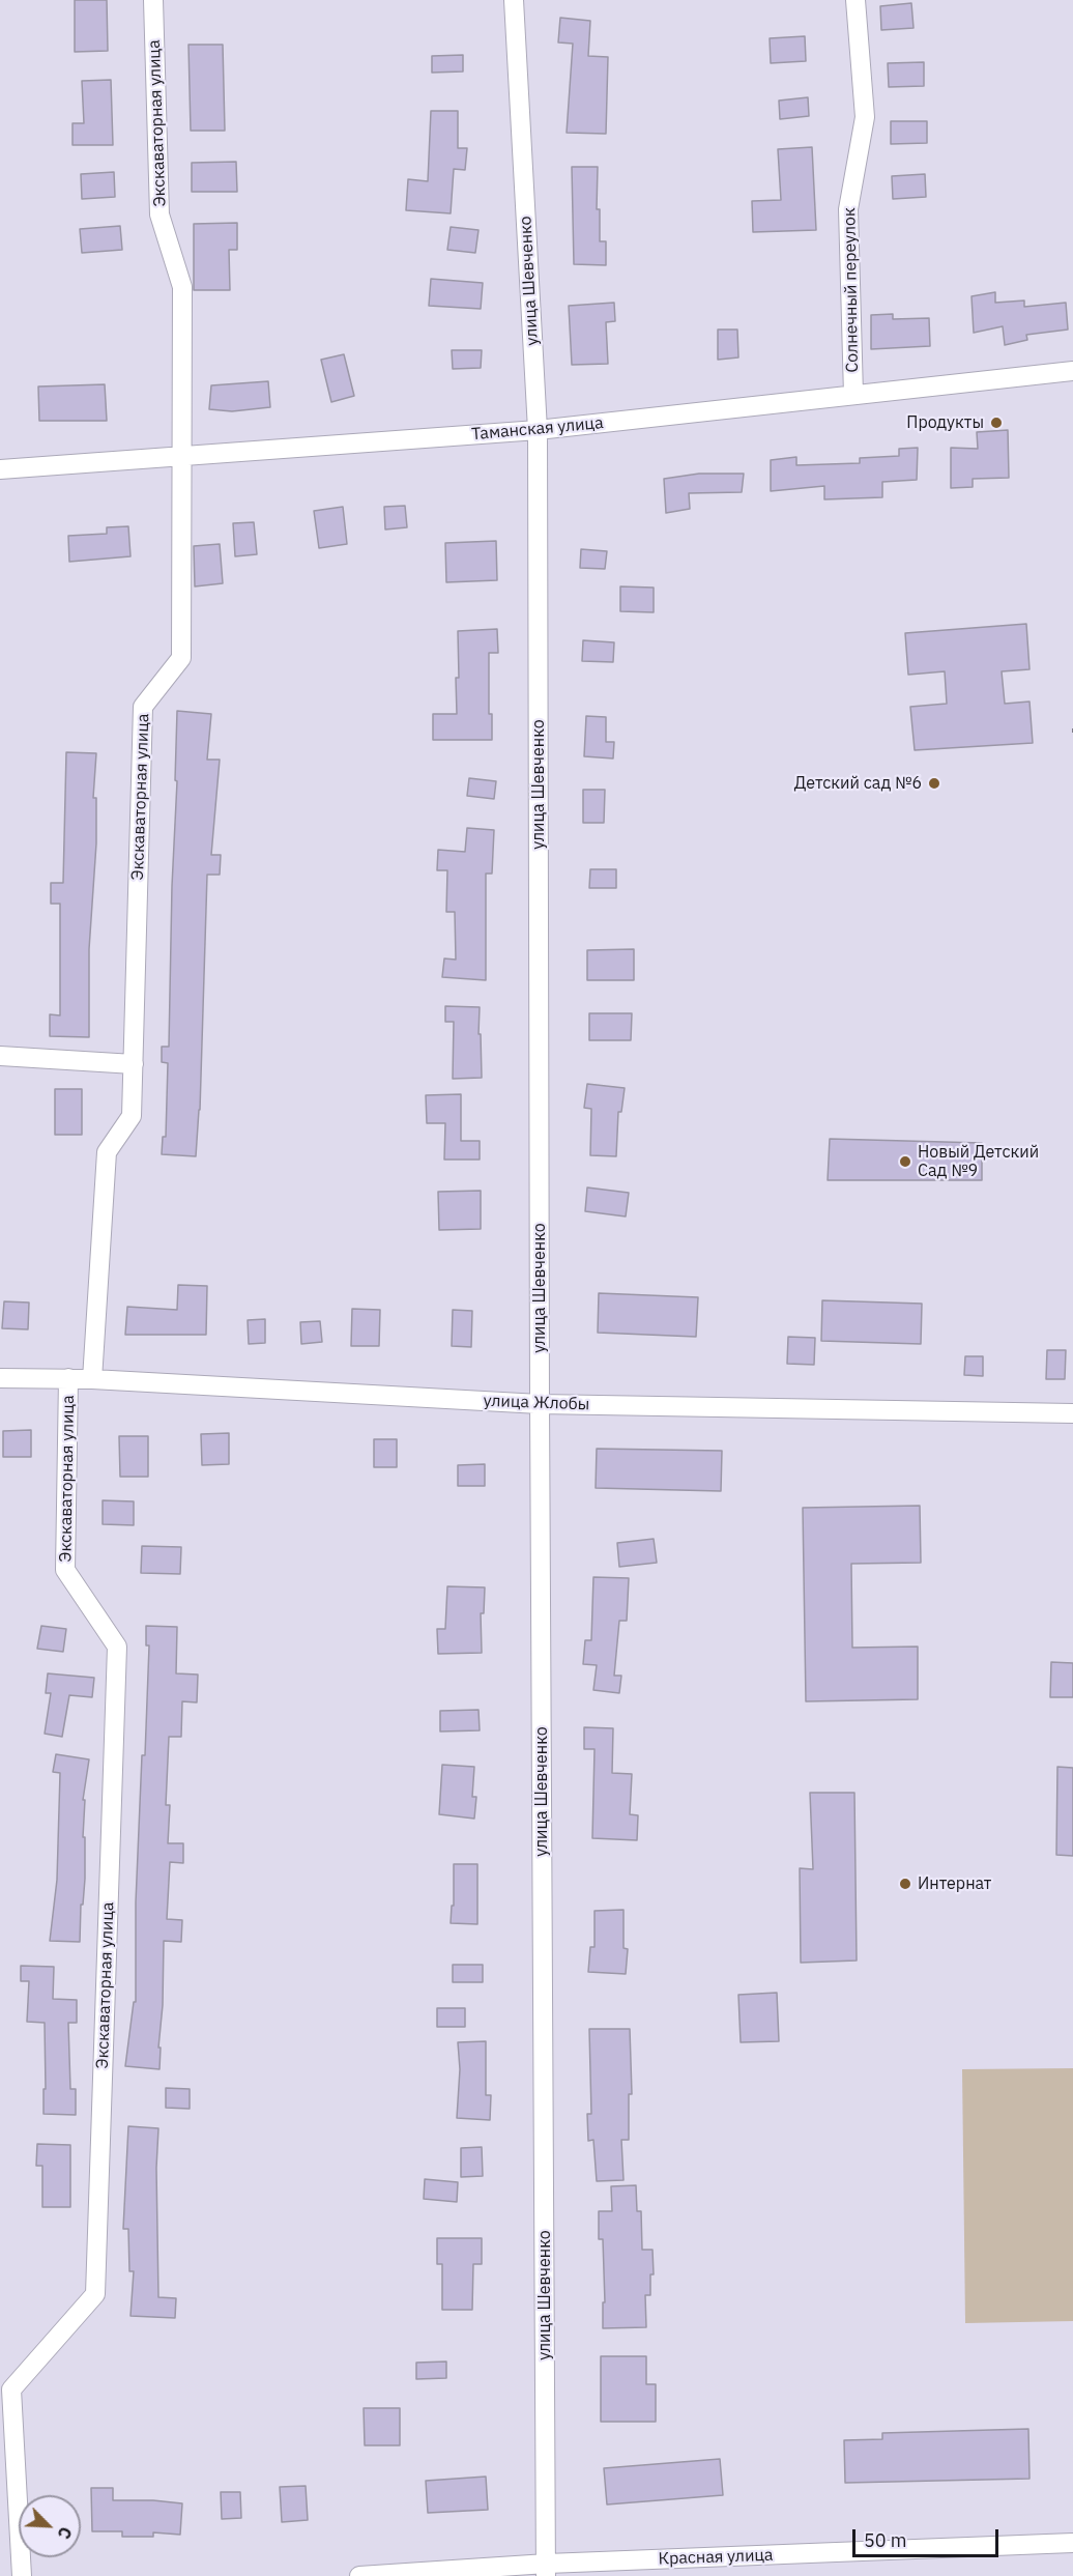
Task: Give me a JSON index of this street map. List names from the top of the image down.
{
  "streets": {
    "street": [
      "Экскаваторная улица",
      "улица Шевченко",
      "Солнечный переулок",
      "Таманская улица",
      "улица Жлобы",
      "Красная улица"
    ]
  },
  "crossings": [
    ["Экскаваторная улица", "Таманская улица"],
    ["Экскаваторная улица", "улица Жлобы"],
    ["улица Шевченко", "Таманская улица"],
    ["улица Шевченко", "улица Жлобы"],
    ["улица Шевченко", "Красная улица"],
    ["Солнечный переулок", "Таманская улица"]
  ],
  "places": [
    "Продукты",
    "Детский сад №6",
    "Новый Детский Сад №9",
    "Интернат"
  ],
  "scale_bar": "50 m",
  "north": "bottom right"
}
